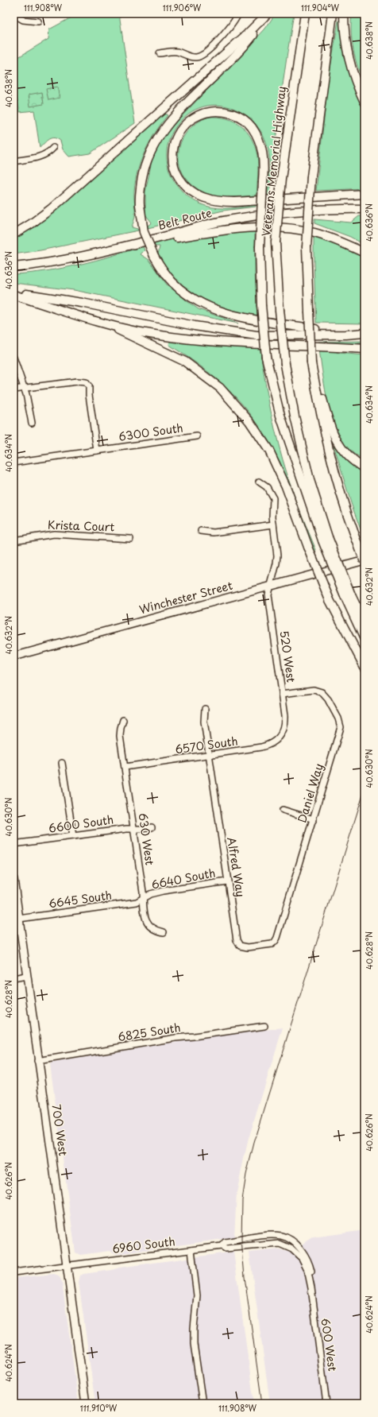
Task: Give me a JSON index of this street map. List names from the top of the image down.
{
  "streets": {
    "highway": ["Veterans Memorial Highway", "Belt Route"],
    "main road": ["Winchester Street", "700 West"],
    "street": [
      "6300 South",
      "Krista Court",
      "520 West",
      "6570 South",
      "Daniel Way",
      "6600 South",
      "630 West",
      "Alfred Way",
      "6640 South",
      "6645 South",
      "6825 South",
      "6960 South",
      "600 West"
    ]
  },
  "crossings": [
    ["Winchester Street", "520 West"],
    ["520 West", "6570 South"],
    ["520 West", "Daniel Way"],
    ["6570 South", "630 West"],
    ["6570 South", "Alfred Way"],
    ["Daniel Way", "Alfred Way"],
    ["6600 South", "630 West"],
    ["630 West", "6640 South"],
    ["630 West", "6645 South"],
    ["Alfred Way", "6640 South"],
    ["6640 South", "6645 South"],
    ["6645 South", "700 West"],
    ["6825 South", "700 West"],
    ["700 West", "6960 South"],
    ["6960 South", "600 West"]
  ],
  "coordinates": [
    "111.908°W",
    "111.906°W",
    "111.904°W",
    "40.638°N",
    "40.636°N",
    "40.634°N",
    "40.632°N",
    "40.630°N",
    "40.628°N",
    "40.626°N",
    "40.624°N",
    "111.910°W"
  ]
}
